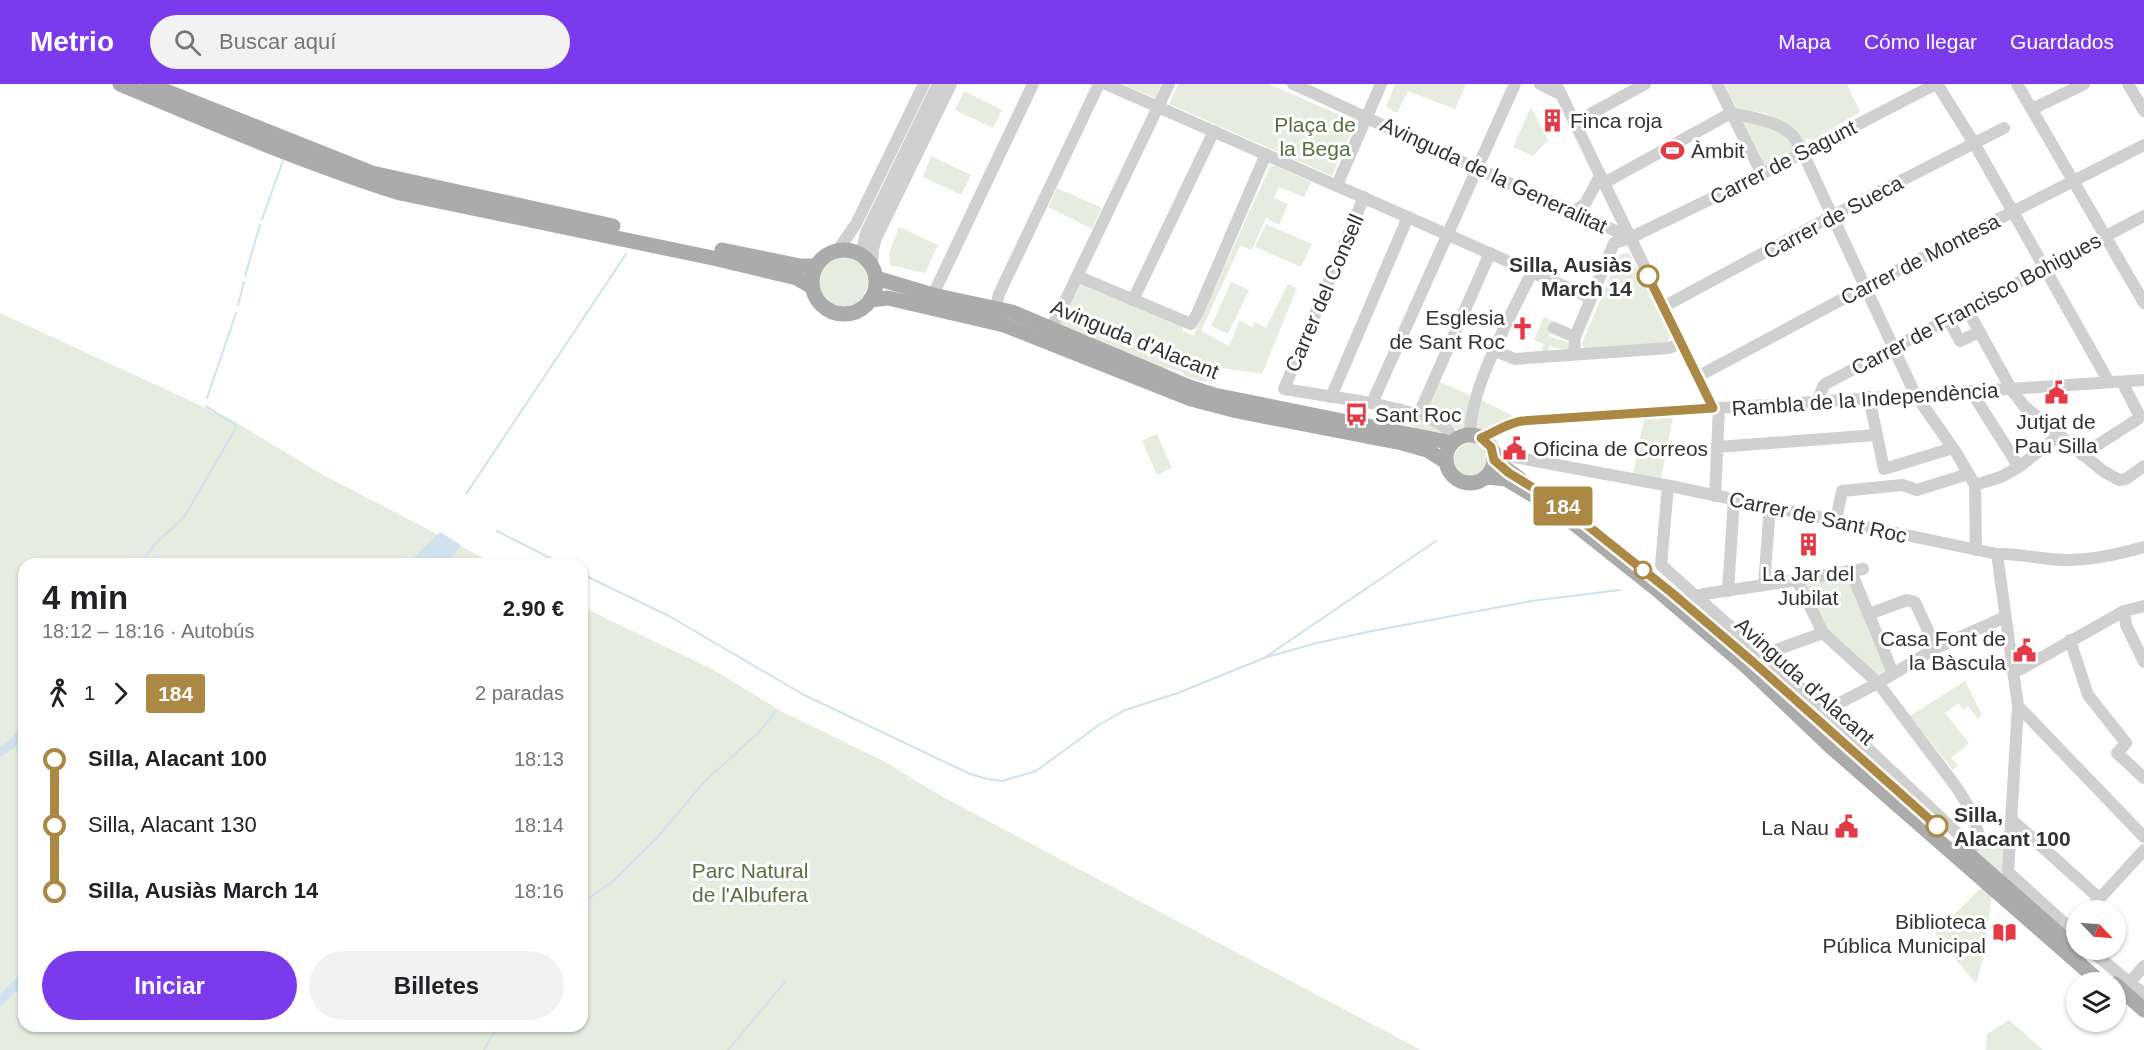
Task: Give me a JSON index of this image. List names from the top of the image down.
{
  "streets": {
    "main road": ["Avinguda d'Alacant"],
    "street": [
      "Carrer de Sagunt",
      "Avinguda de la Generalitat",
      "Carrer de Sueca",
      "Carrer de Montesa",
      "Carrer del Consell",
      "Carrer de Francisco Bohigues",
      "Rambla de la Independència",
      "Carrer de Sant Roc"
    ]
  },
  "crossings": [
    ["Carrer de Sagunt", "Avinguda de la Generalitat"],
    ["Carrer de Francisco Bohigues", "Rambla de la Independència"],
    ["Avinguda d'Alacant", "Rambla de la Independència"],
    ["Avinguda d'Alacant", "Carrer de Sant Roc"],
    ["Rambla de la Independència", "Carrer de Sant Roc"]
  ],
  "parks": ["Plaça de la Bega", "Parc Natural de l'Albufera"],
  "places": {
    "building": ["Finca roja", "La Jar del Jubilat"],
    "sports": ["Àmbit"],
    "other": ["Silla, Ausiàs March 14", "Silla, Alacant 100"],
    "church": ["Esglesia de Sant Roc"],
    "public building": [
      "Jutjat de Pau Silla",
      "Oficina de Correos",
      "Casa Font de la Bàscula",
      "La Nau"
    ],
    "bus stop": ["Sant Roc"],
    "library": ["Biblioteca Pública Municipal"]
  },
  "lines": ["bus line 184"],
  "north": "bottom right",
  "page": {
    "header": "Metrio",
    "search": "Buscar aquí",
    "nav": ["Mapa", "Cómo llegar", "Guardados"],
    "on_map": "184",
    "heading": ["4 min", "18:12 – 18:16 · Autobús", "2.90 €"],
    "legs": ["1", "184", "2 paradas"],
    "list": [
      {
        "name": "Silla, Alacant 100",
        "value": "18:13"
      },
      {
        "name": "Silla, Alacant 130",
        "value": "18:14"
      },
      {
        "name": "Silla, Ausiàs March 14",
        "value": "18:16"
      }
    ],
    "buttons": ["Iniciar", "Billetes"]
  }
}
